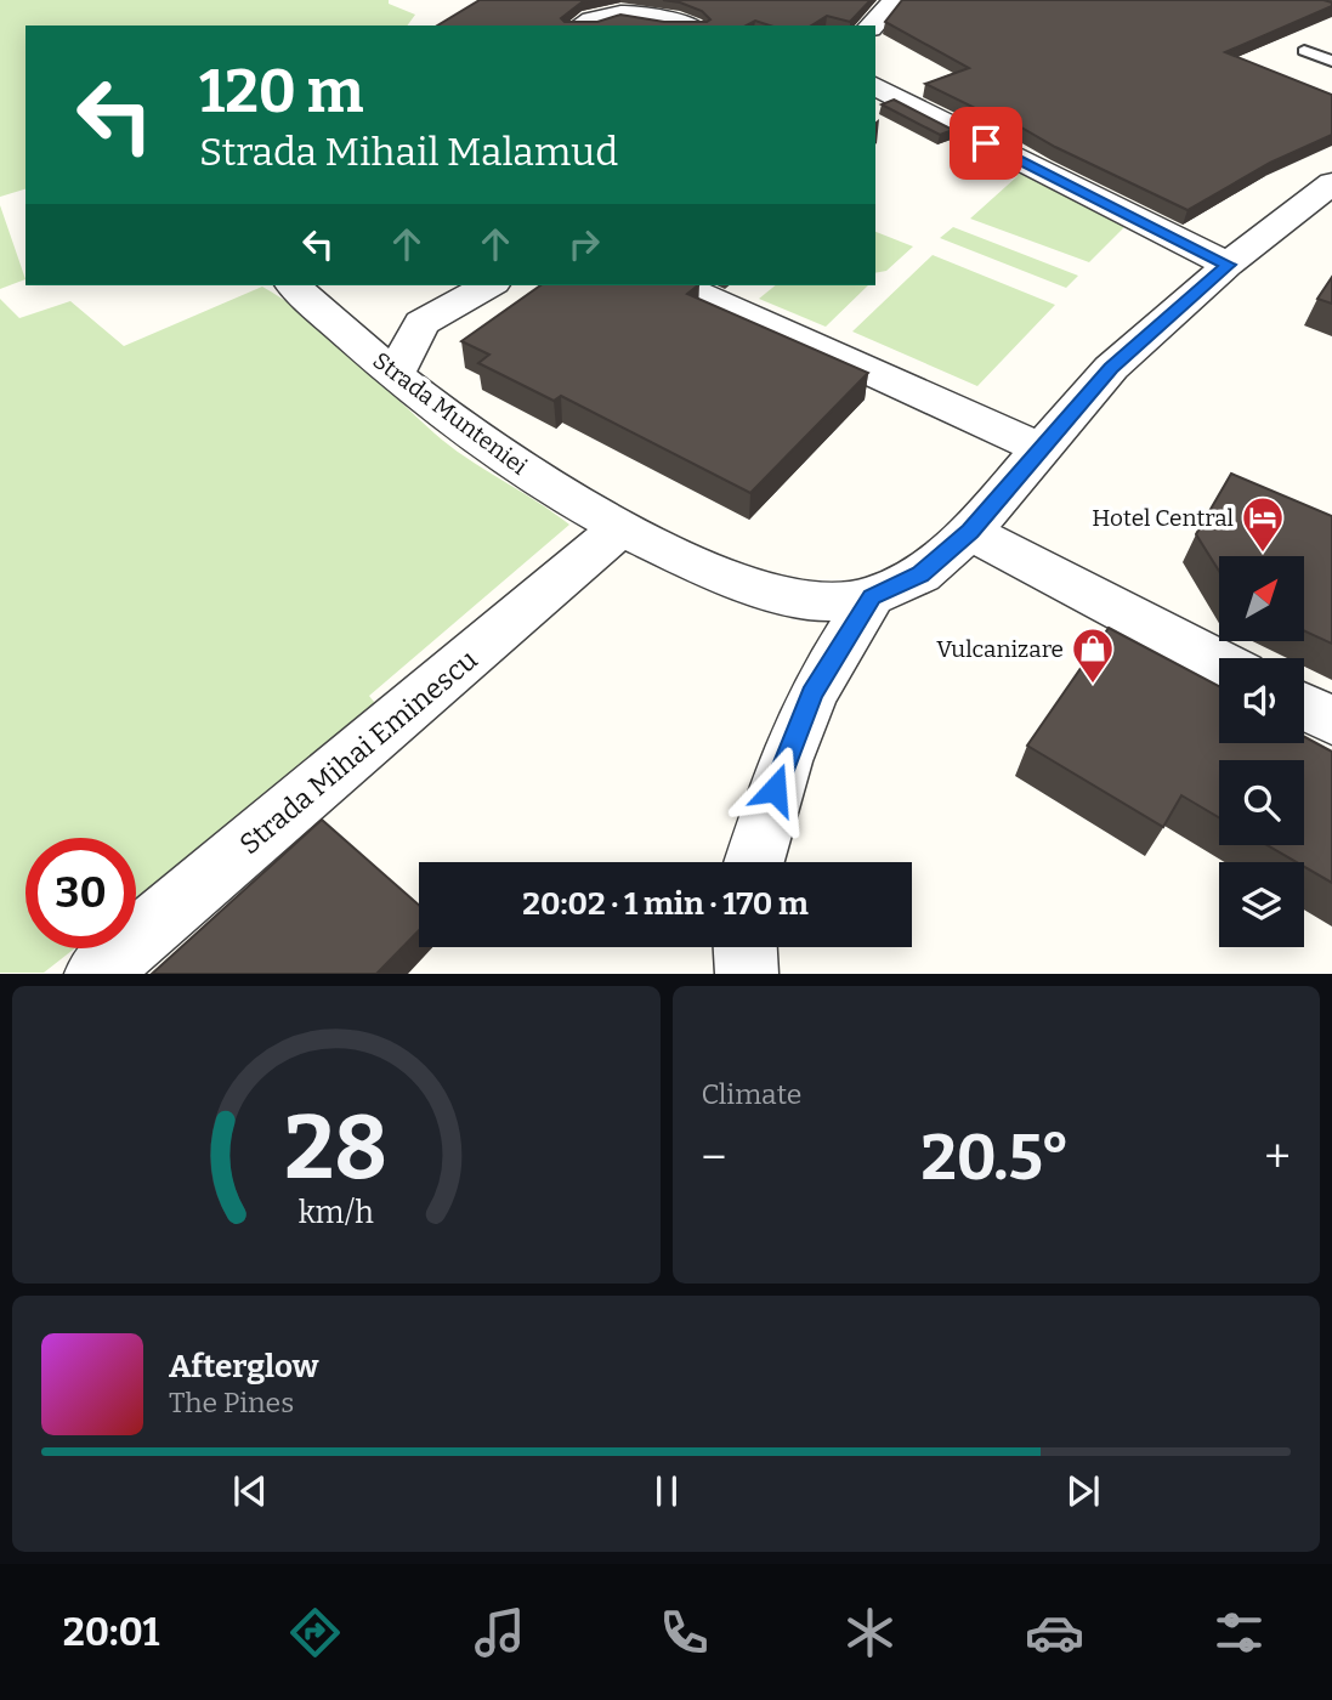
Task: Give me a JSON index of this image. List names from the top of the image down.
{
  "streets": {
    "street": ["Strada Munteniei", "Strada Mihai Eminescu"]
  },
  "crossings": [
    ["Strada Munteniei", "Strada Mihai Eminescu"]
  ],
  "places": {
    "hotel": ["Hotel Central"],
    "shop": ["Vulcanizare"]
  },
  "north": "top right",
  "page": {
    "turn": ["120 m", "Strada Mihail Malamud"],
    "limit": "30",
    "trip": "20:02 · 1 min · 170 m",
    "tile": "Climate",
    "heat": ["−", "20.5°", "+"],
    "song": ["Afterglow", "The Pines"],
    "tabs": "20:01",
    "gauge": ["28", "km/h"]
  }
}
